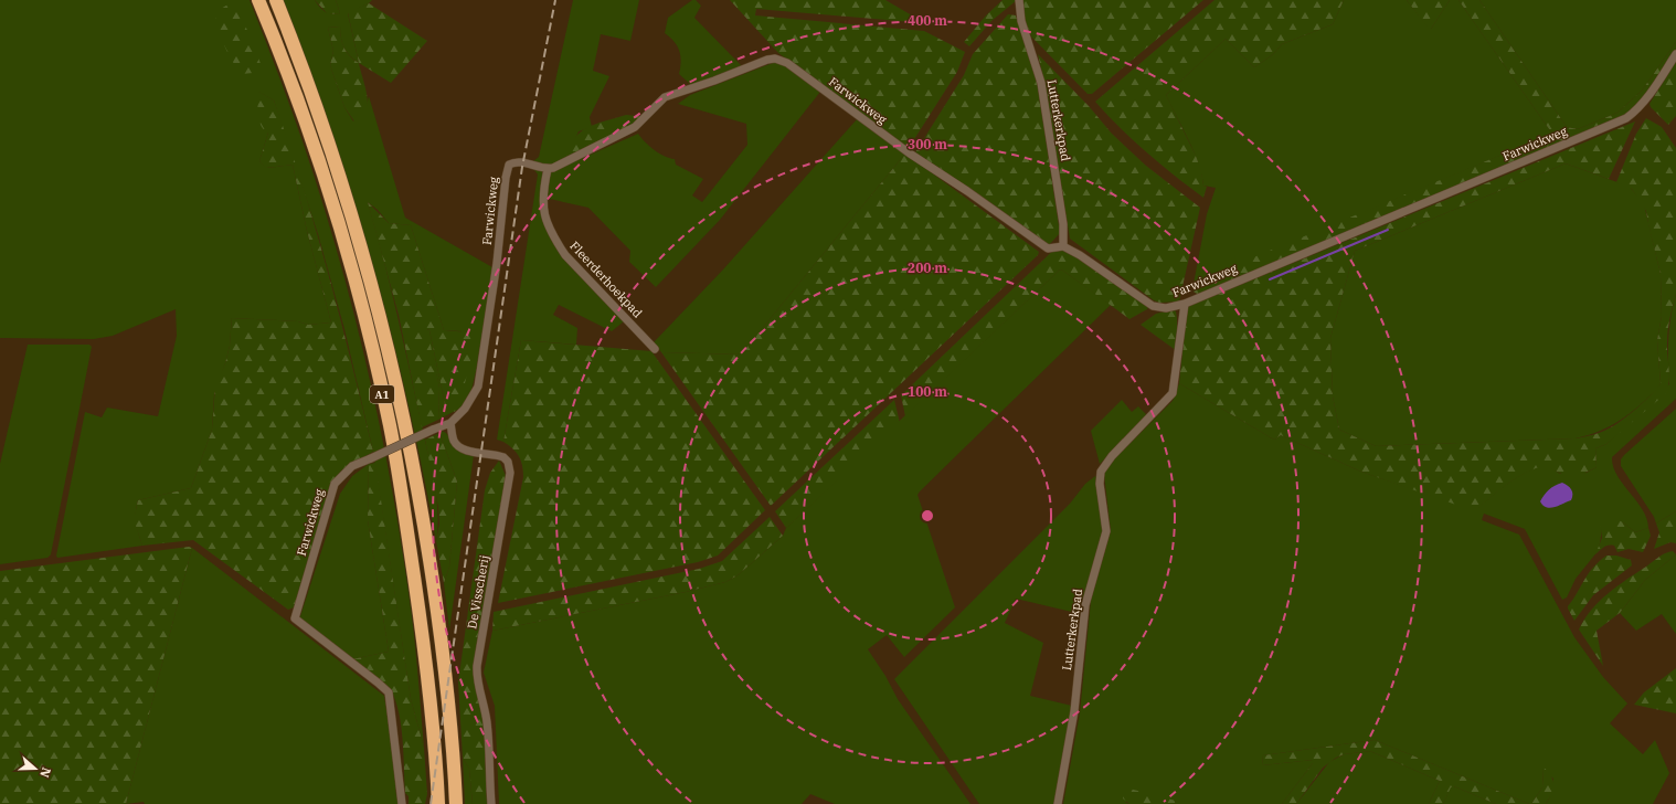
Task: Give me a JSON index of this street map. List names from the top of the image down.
{
  "streets": {
    "highway": ["A1"],
    "street": [
      "Farwickweg",
      "Lutterkerkpad",
      "Fleerderhoekpad",
      "De Visscherij"
    ]
  },
  "crossings": [
    ["Farwickweg", "Lutterkerkpad"],
    ["Farwickweg", "Fleerderhoekpad"],
    ["Farwickweg", "De Visscherij"]
  ],
  "north": "right",
  "rings": [
    "400 m",
    "300 m",
    "200 m",
    "100 m"
  ]
}
